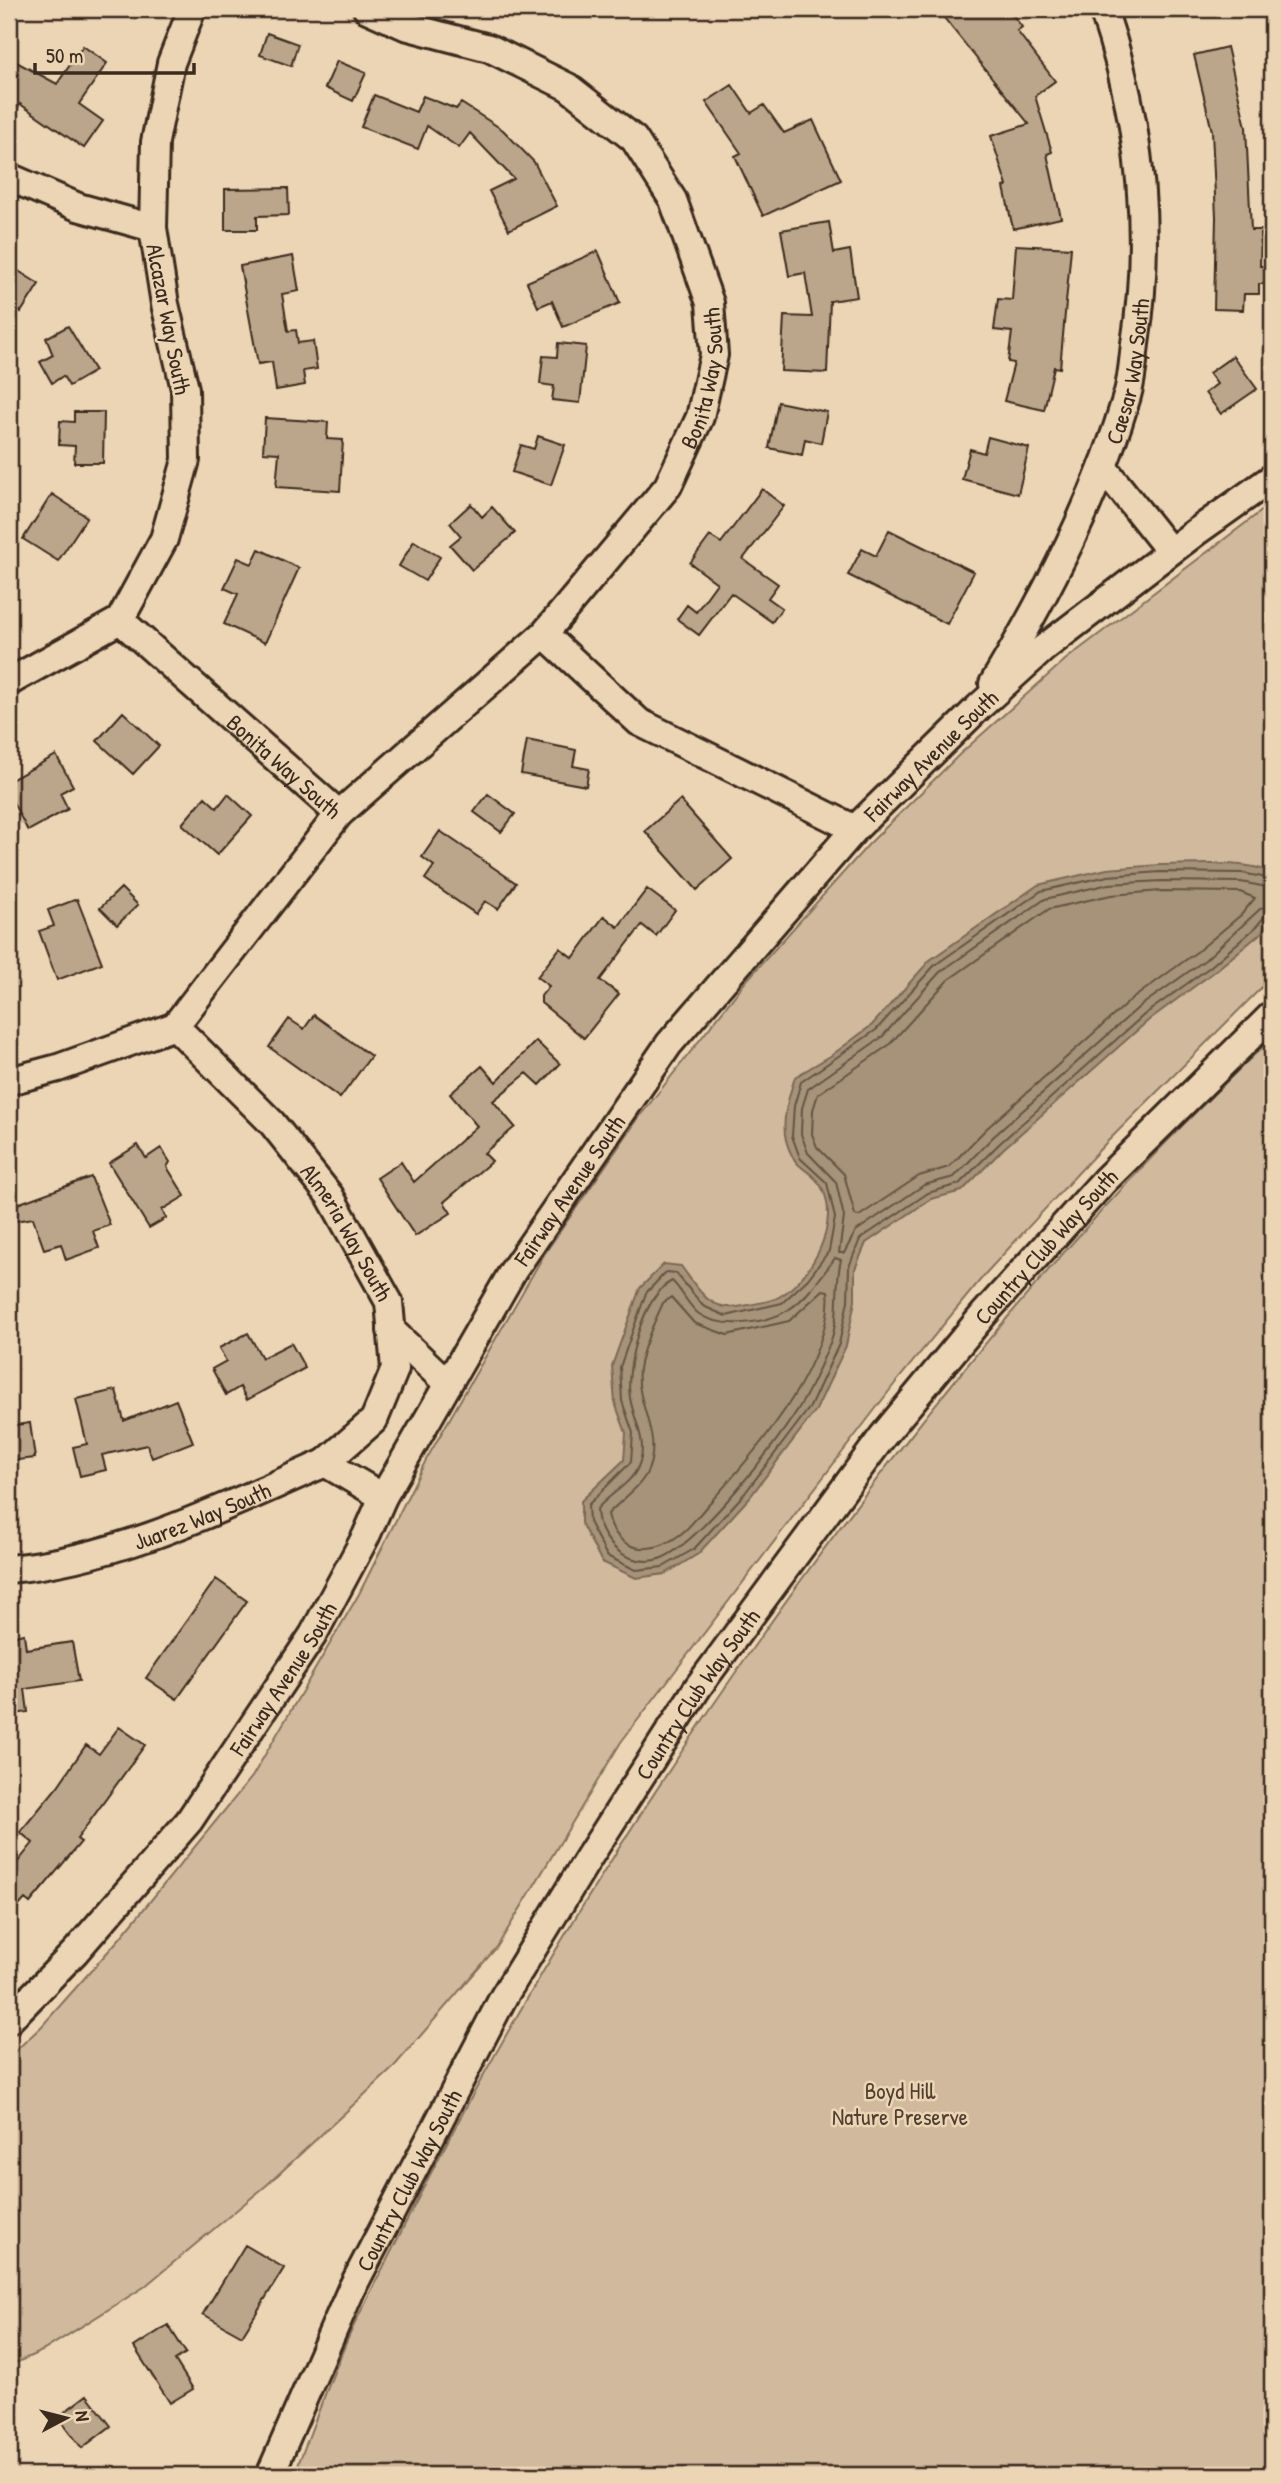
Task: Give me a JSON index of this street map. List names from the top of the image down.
{
  "streets": {
    "street": [
      "Alcazar Way South",
      "Caesar Way South",
      "Bonita Way South",
      "Fairway Avenue South",
      "Almeria Way South",
      "Country Club Way South",
      "Juarez Way South"
    ]
  },
  "crossings": [
    ["Alcazar Way South", "Bonita Way South"],
    ["Caesar Way South", "Fairway Avenue South"],
    ["Almeria Way South", "Juarez Way South"]
  ],
  "parks": ["Boyd Hill Nature Preserve"],
  "scale_bar": "50 m",
  "north": "right"
}
